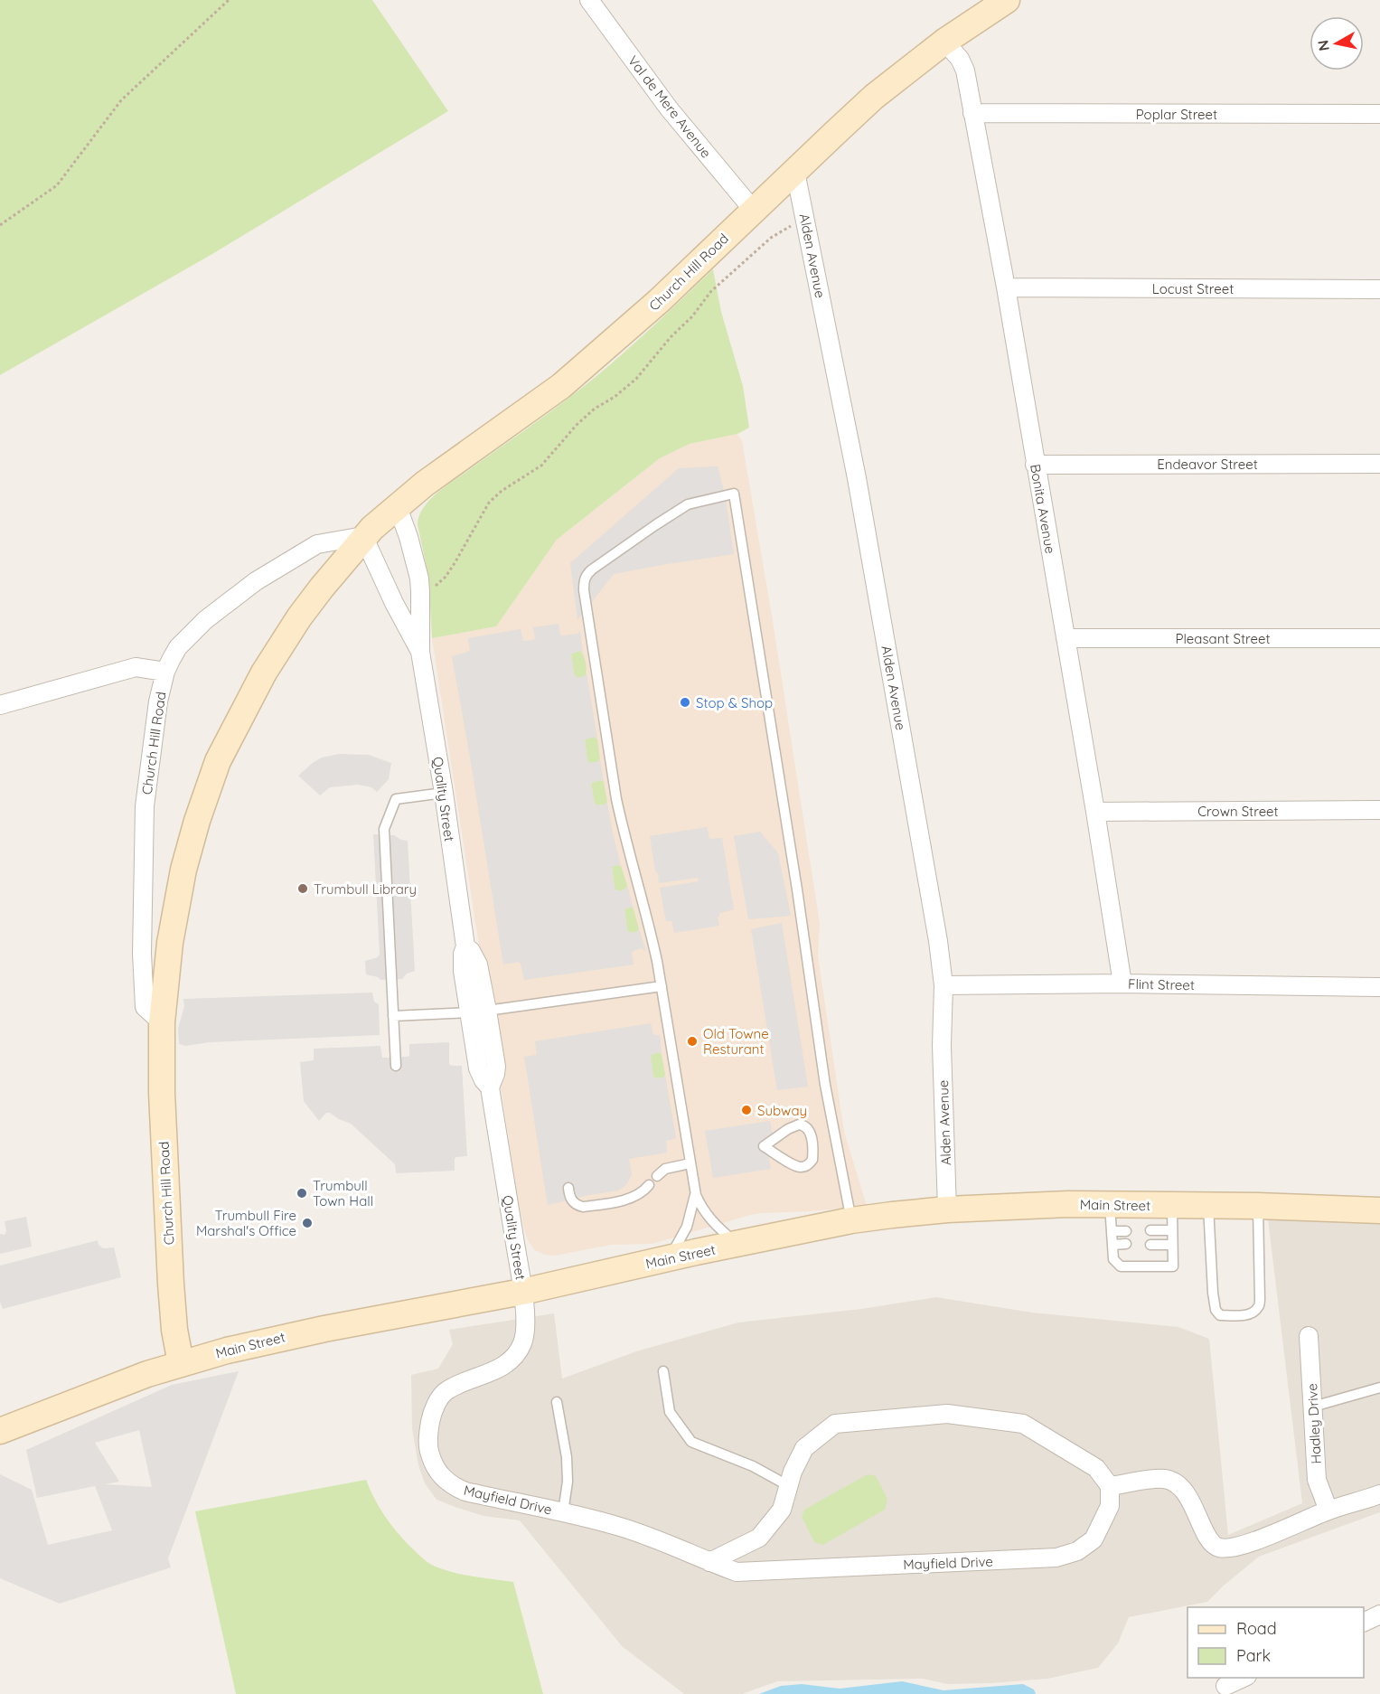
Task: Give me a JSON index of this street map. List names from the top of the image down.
{
  "streets": {
    "main road": ["Church Hill Road", "Main Street"],
    "street": [
      "Val de Mere Avenue",
      "Poplar Street",
      "Alden Avenue",
      "Locust Street",
      "Endeavor Street",
      "Bonita Avenue",
      "Pleasant Street",
      "Quality Street",
      "Crown Street",
      "Flint Street",
      "Hadley Drive",
      "Mayfield Drive"
    ]
  },
  "crossings": [
    ["Val de Mere Avenue", "Church Hill Road"],
    ["Poplar Street", "Bonita Avenue"],
    ["Alden Avenue", "Church Hill Road"],
    ["Alden Avenue", "Flint Street"],
    ["Alden Avenue", "Main Street"],
    ["Church Hill Road", "Bonita Avenue"],
    ["Church Hill Road", "Quality Street"],
    ["Church Hill Road", "Main Street"],
    ["Locust Street", "Bonita Avenue"],
    ["Endeavor Street", "Bonita Avenue"],
    ["Bonita Avenue", "Pleasant Street"],
    ["Bonita Avenue", "Crown Street"],
    ["Bonita Avenue", "Flint Street"],
    ["Quality Street", "Main Street"],
    ["Quality Street", "Mayfield Drive"],
    ["Main Street", "Mayfield Drive"]
  ],
  "places": [
    "Stop & Shop",
    "Trumbull Library",
    "Old Towne Resturant",
    "Subway",
    "Trumbull Town Hall",
    "Trumbull Fire Marshal's Office"
  ],
  "legend": ["Road", "Park"],
  "north": "left"
}
